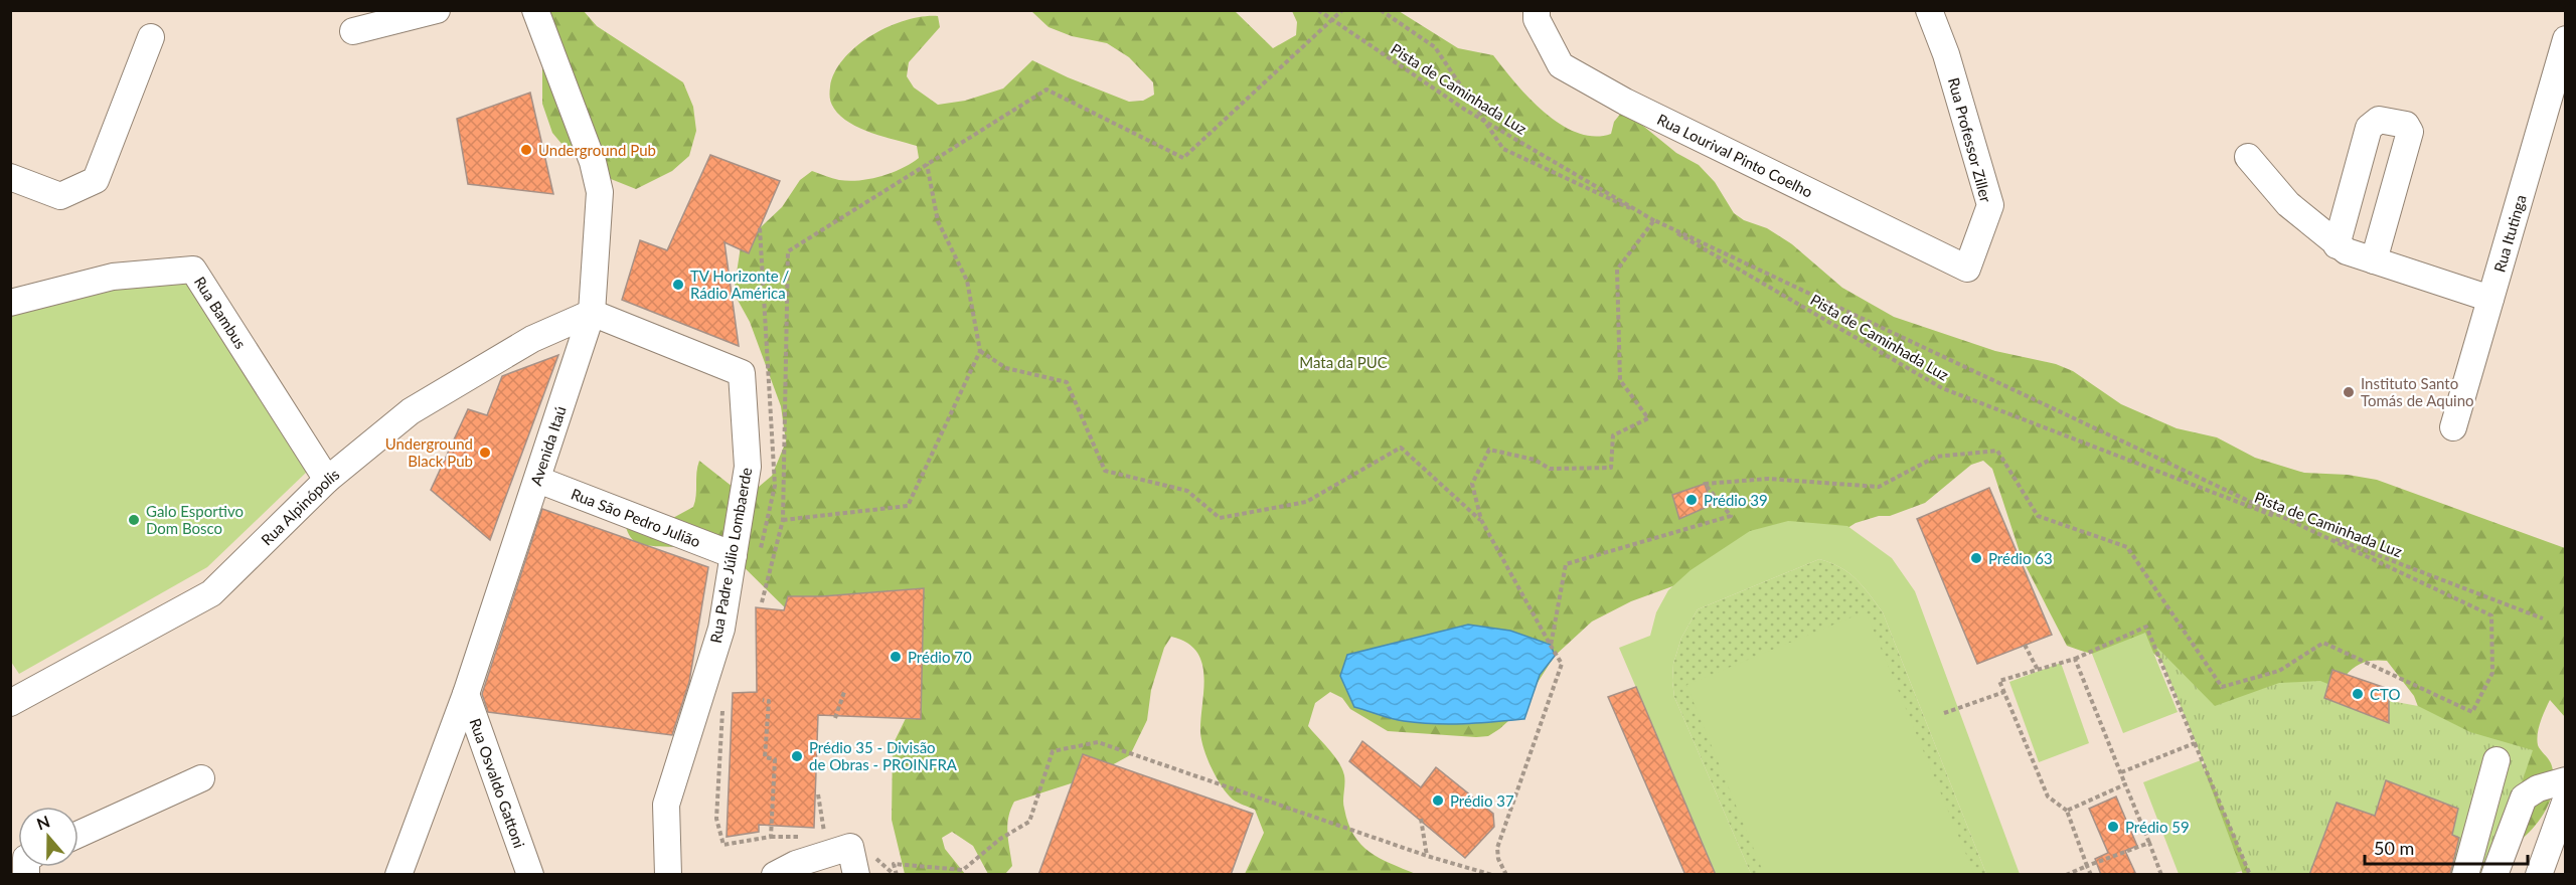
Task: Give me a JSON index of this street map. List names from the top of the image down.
{
  "streets": {
    "street": [
      "Rua Professor Ziller",
      "Rua Lourival Pinto Coelho",
      "Rua Itutinga",
      "Rua Bambus",
      "Avenida Itaú",
      "Rua Alpinópolis",
      "Rua São Pedro Julião",
      "Rua Padre Júlio Lombaerde",
      "Rua Osvaldo Gattoni"
    ],
    "path": ["Pista de Caminhada Luz"]
  },
  "crossings": [
    ["Rua Professor Ziller", "Rua Lourival Pinto Coelho"],
    ["Rua Bambus", "Rua Alpinópolis"],
    ["Avenida Itaú", "Rua Alpinópolis"],
    ["Avenida Itaú", "Rua São Pedro Julião"],
    ["Avenida Itaú", "Rua Padre Júlio Lombaerde"],
    ["Avenida Itaú", "Rua Osvaldo Gattoni"],
    ["Rua Alpinópolis", "Rua Padre Júlio Lombaerde"],
    ["Rua São Pedro Julião", "Rua Padre Júlio Lombaerde"]
  ],
  "parks": ["Mata da PUC"],
  "places": [
    "Underground Pub",
    "TV Horizonte / Rádio América",
    "Instituto Santo Tomás de Aquino",
    "Underground Black Pub",
    "Prédio 39",
    "Galo Esportivo Dom Bosco",
    "Prédio 63",
    "Prédio 70",
    "CTO",
    "Prédio 35 - Divisão de Obras - PROINFRA",
    "Prédio 37",
    "Prédio 59"
  ],
  "scale_bar": "50 m",
  "north": "top"
}
